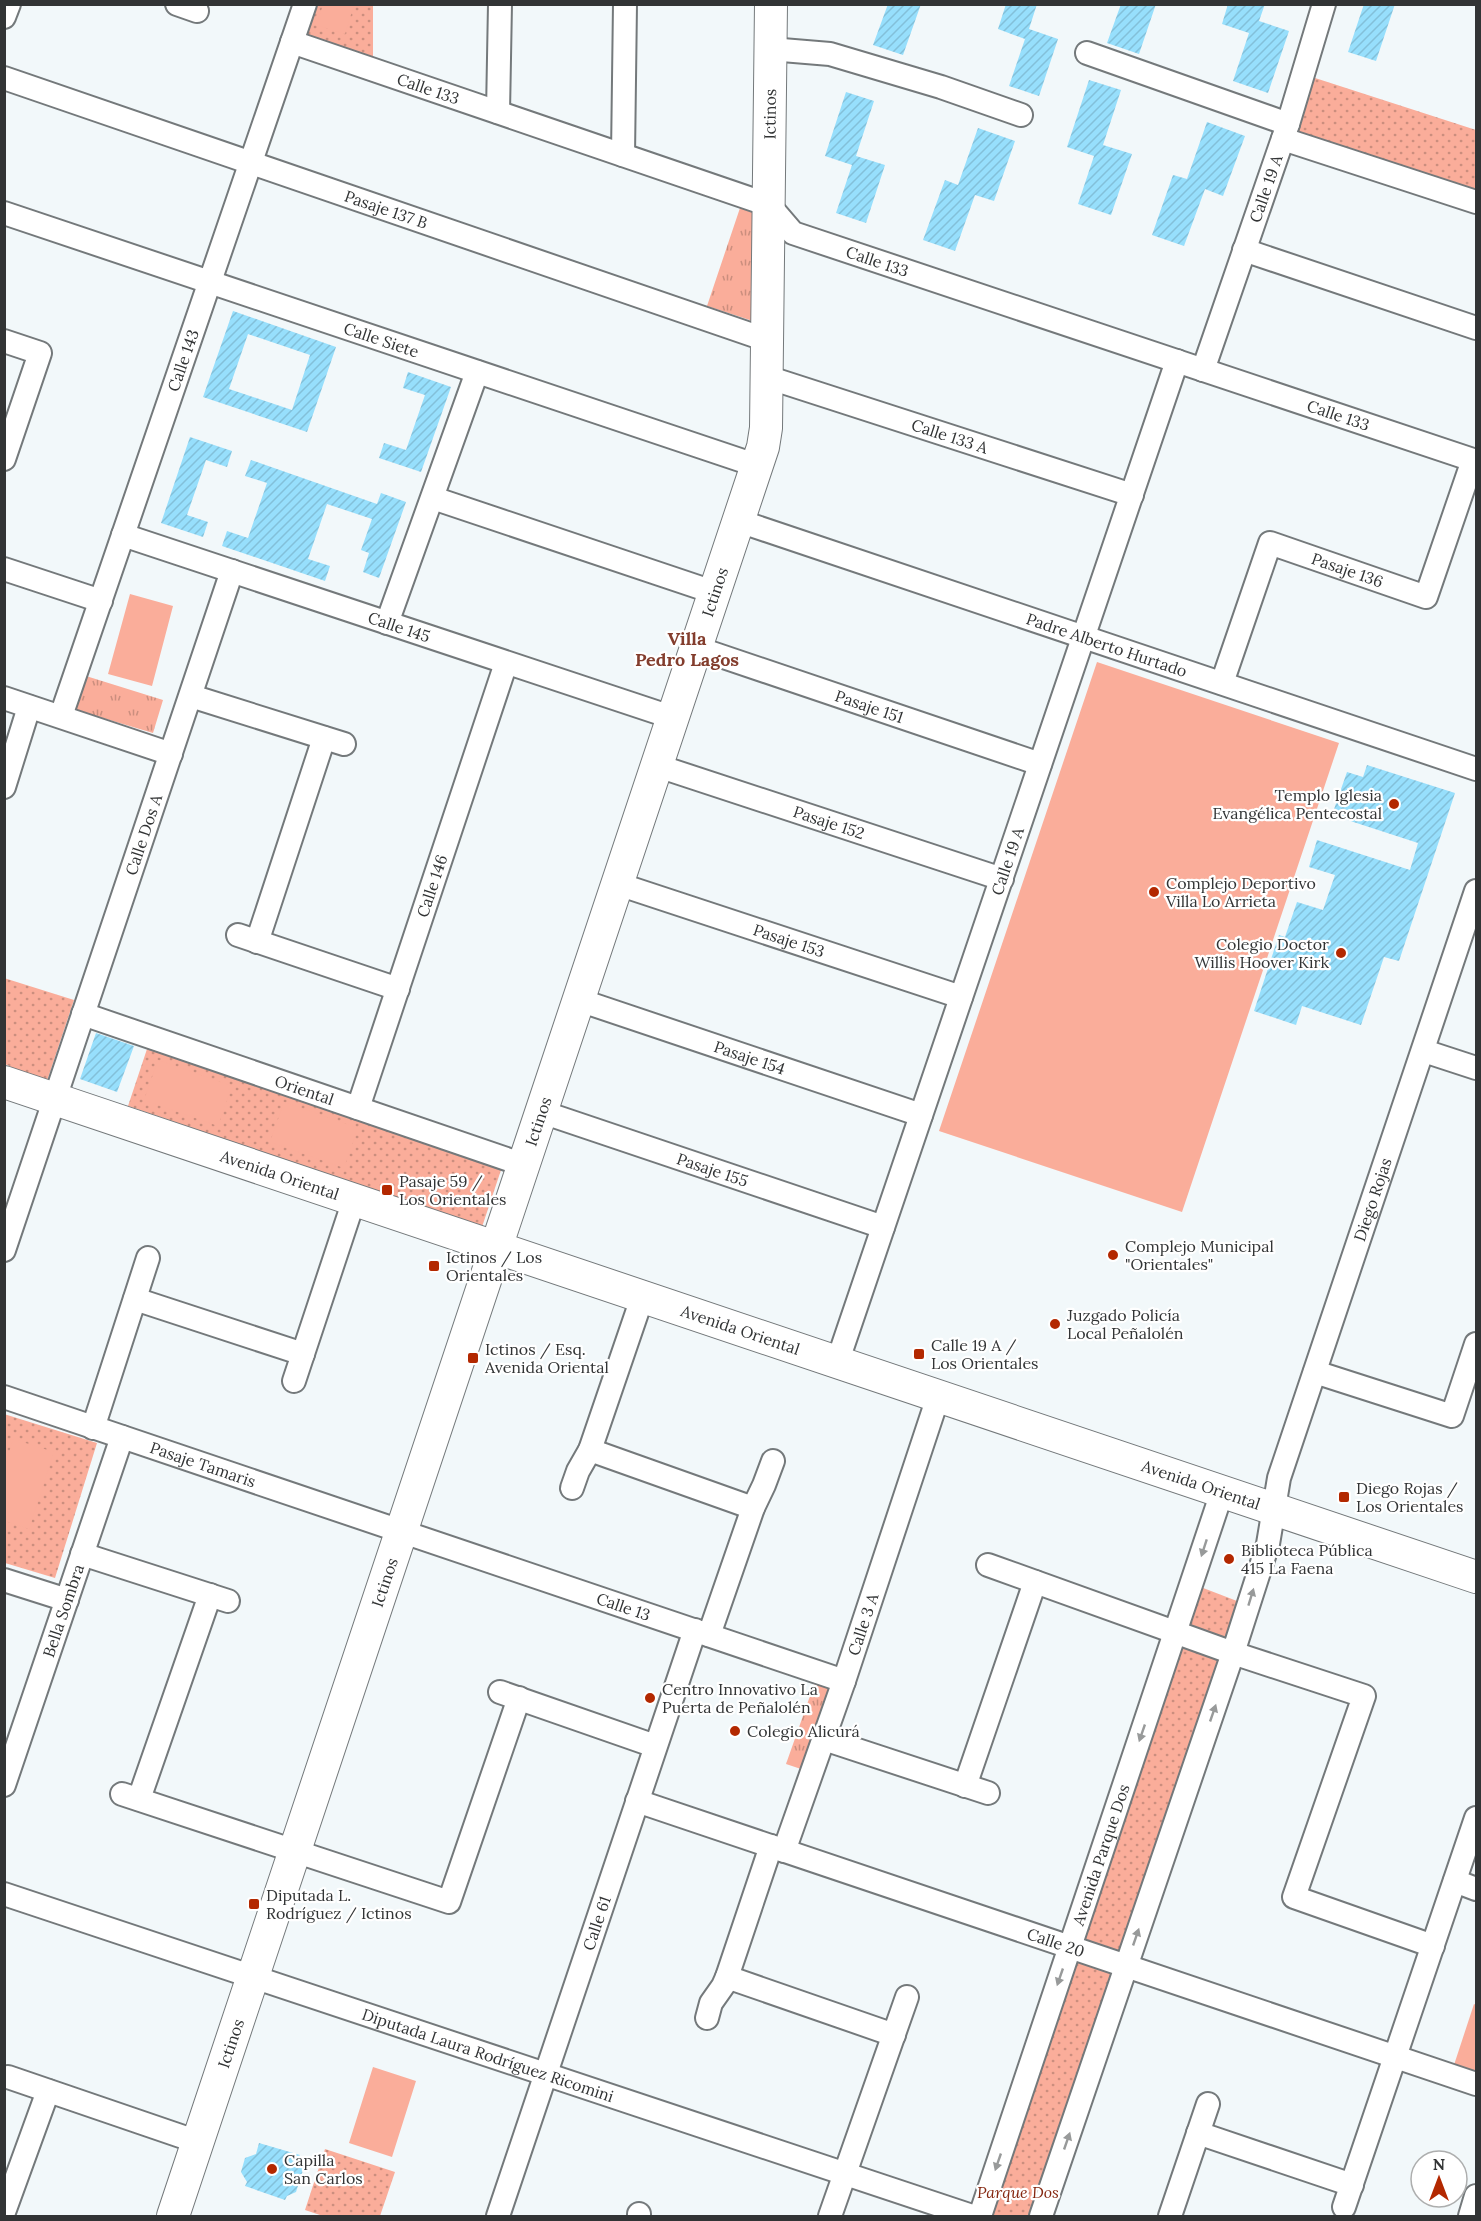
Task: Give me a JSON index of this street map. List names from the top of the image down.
{
  "streets": {
    "street": [
      "Calle 133",
      "Ictinos",
      "Calle 19 A",
      "Pasaje 137 B",
      "Calle Siete",
      "Calle 143",
      "Calle 133 A",
      "Pasaje 136",
      "Calle 145",
      "Padre Alberto Hurtado",
      "Pasaje 151",
      "Pasaje 152",
      "Calle Dos A",
      "Calle 146",
      "Pasaje 153",
      "Pasaje 154",
      "Oriental",
      "Pasaje 155",
      "Avenida Oriental",
      "Diego Rojas",
      "Pasaje Tamaris",
      "Calle 13",
      "Bella Sombra",
      "Calle 3 A",
      "Avenida Parque Dos",
      "Calle 61",
      "Calle 20",
      "Diputada Laura Rodríguez Ricomini"
    ]
  },
  "crossings": [
    ["Calle 133", "Ictinos"],
    ["Calle 133", "Calle 19 A"],
    ["Calle 133", "Calle 143"],
    ["Calle 133", "Pasaje 136"],
    ["Ictinos", "Pasaje 137 B"],
    ["Ictinos", "Calle Siete"],
    ["Ictinos", "Calle 133 A"],
    ["Ictinos", "Calle 145"],
    ["Ictinos", "Padre Alberto Hurtado"],
    ["Ictinos", "Pasaje 151"],
    ["Ictinos", "Pasaje 152"],
    ["Ictinos", "Pasaje 153"],
    ["Ictinos", "Pasaje 154"],
    ["Ictinos", "Oriental"],
    ["Ictinos", "Pasaje 155"],
    ["Ictinos", "Avenida Oriental"],
    ["Ictinos", "Pasaje Tamaris"],
    ["Ictinos", "Calle 13"],
    ["Ictinos", "Diputada Laura Rodríguez Ricomini"],
    ["Calle 19 A", "Calle 133 A"],
    ["Calle 19 A", "Padre Alberto Hurtado"],
    ["Calle 19 A", "Pasaje 151"],
    ["Calle 19 A", "Pasaje 152"],
    ["Calle 19 A", "Pasaje 153"],
    ["Calle 19 A", "Pasaje 154"],
    ["Calle 19 A", "Pasaje 155"],
    ["Calle 19 A", "Avenida Oriental"],
    ["Pasaje 137 B", "Calle 143"],
    ["Calle Siete", "Calle 143"],
    ["Calle 143", "Calle 145"],
    ["Pasaje 136", "Padre Alberto Hurtado"],
    ["Calle 145", "Calle Dos A"],
    ["Calle 145", "Calle 146"],
    ["Calle Dos A", "Oriental"],
    ["Calle Dos A", "Avenida Oriental"],
    ["Calle 146", "Oriental"],
    ["Avenida Oriental", "Diego Rojas"],
    ["Avenida Oriental", "Calle 3 A"],
    ["Avenida Oriental", "Avenida Parque Dos"],
    ["Pasaje Tamaris", "Calle 13"],
    ["Pasaje Tamaris", "Bella Sombra"],
    ["Calle 13", "Calle 3 A"],
    ["Calle 13", "Calle 61"],
    ["Calle 3 A", "Calle 20"],
    ["Avenida Parque Dos", "Calle 20"],
    ["Calle 61", "Calle 20"],
    ["Calle 61", "Diputada Laura Rodríguez Ricomini"]
  ],
  "districts": ["Villa Pedro Lagos"],
  "parks": ["Parque Dos"],
  "places": {
    "other": [
      "Templo Iglesia Evangélica Pentecostal",
      "Complejo Deportivo Villa Lo Arrieta",
      "Colegio Doctor Willis Hoover Kirk",
      "Complejo Municipal \"Orientales\"",
      "Juzgado Policía Local Peñalolén",
      "Biblioteca Pública 415 La Faena",
      "Centro Innovativo La Puerta de Peñalolén",
      "Colegio Alicurá",
      "Capilla San Carlos"
    ],
    "transit": [
      "Pasaje 59 / Los Orientales",
      "Ictinos / Los Orientales",
      "Calle 19 A / Los Orientales",
      "Ictinos / Esq. Avenida Oriental",
      "Diego Rojas / Los Orientales",
      "Diputada L. Rodríguez / Ictinos"
    ]
  },
  "north": "top"
}
